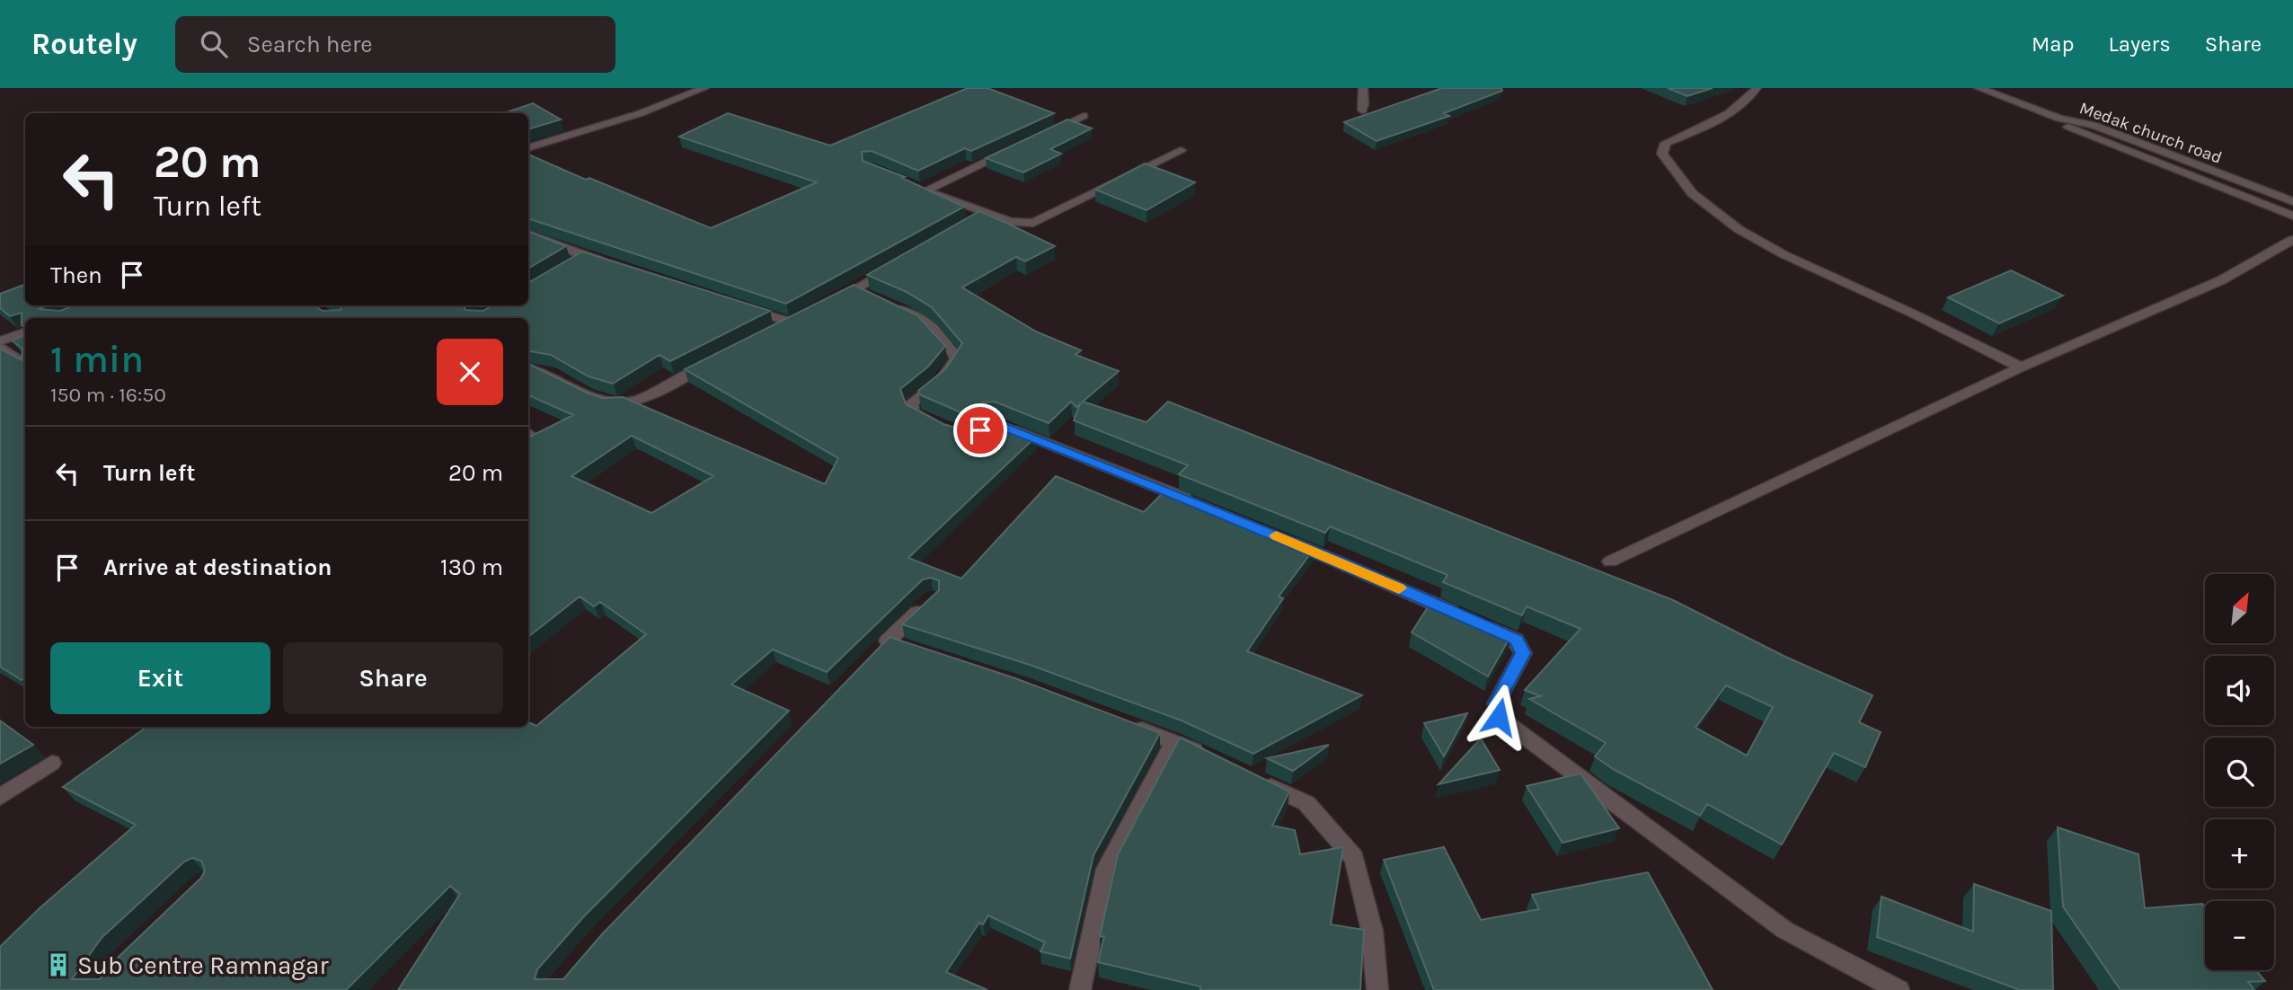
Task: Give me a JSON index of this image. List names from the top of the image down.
{
  "streets": {
    "street": ["Medak church road"]
  },
  "places": {
    "building": ["Sub Centre Ramnagar"]
  },
  "north": "top right",
  "page": {
    "header": "Routely",
    "search": "Search here",
    "nav": ["Map", "Layers", "Share"],
    "turn": ["20 m", "Turn left"],
    "then": "Then",
    "heading": ["1 min", "150 m · 16:50"],
    "list": [
      {
        "name": "Turn left",
        "value": "20 m"
      },
      {
        "name": "Arrive at destination",
        "value": "130 m"
      }
    ],
    "map_buttons": ["+", "−"],
    "buttons": ["Exit", "Share"]
  }
}
